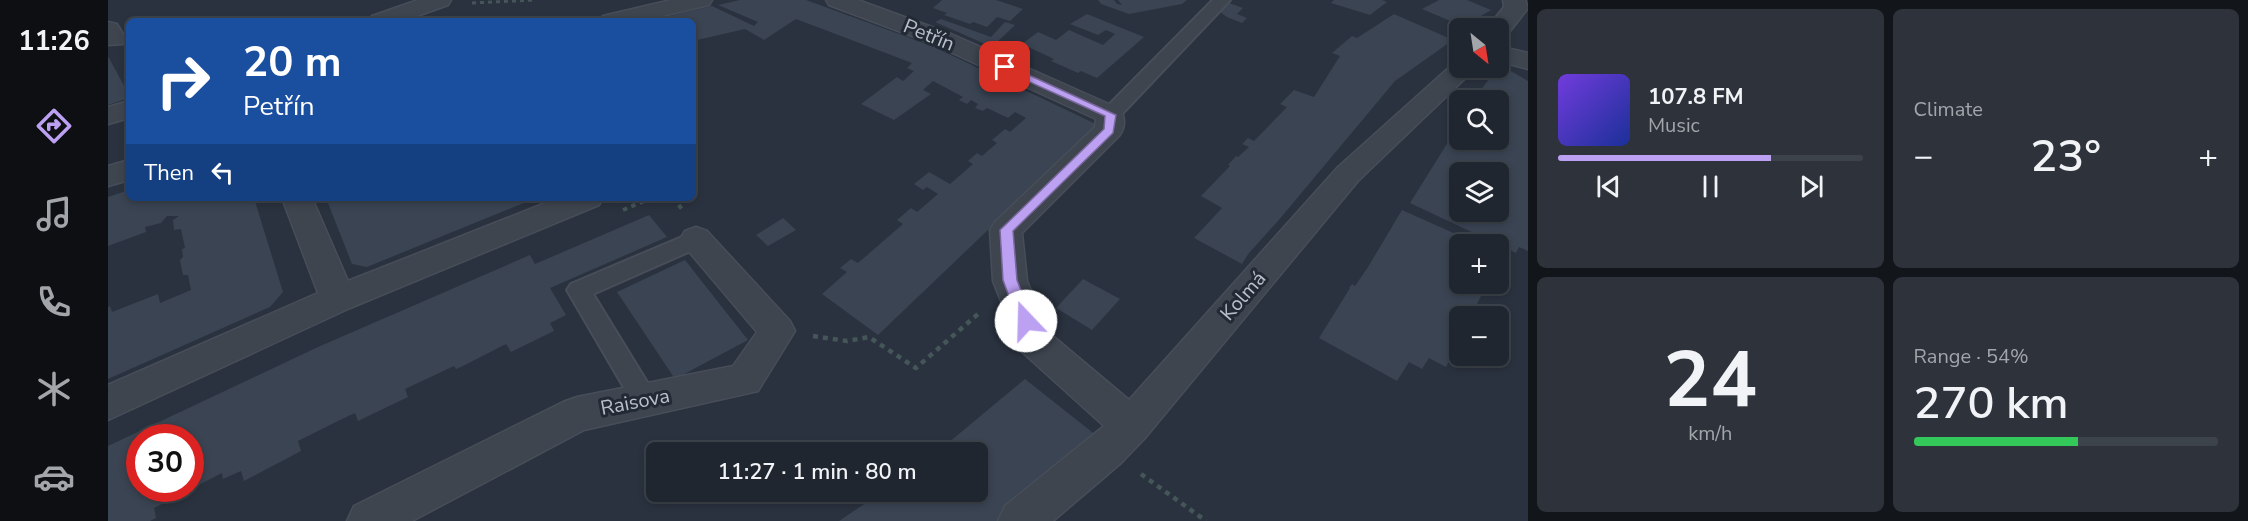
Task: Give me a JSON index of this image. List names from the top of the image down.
{
  "streets": {
    "street": ["Petřín", "Kolmá", "Raisova"]
  },
  "north": "bottom right",
  "page": {
    "tabs": "11:26",
    "tile": [
      "Climate",
      ["24", "km/h"],
      ["Range · 54%", "270 km"]
    ],
    "map_buttons": ["+", "−"],
    "turn": ["20 m", "Petřín"],
    "song": ["107.8 FM", "Music"],
    "heat": ["−", "23°", "+"],
    "then": "Then",
    "limit": "30",
    "trip": "11:27 · 1 min · 80 m"
  }
}
